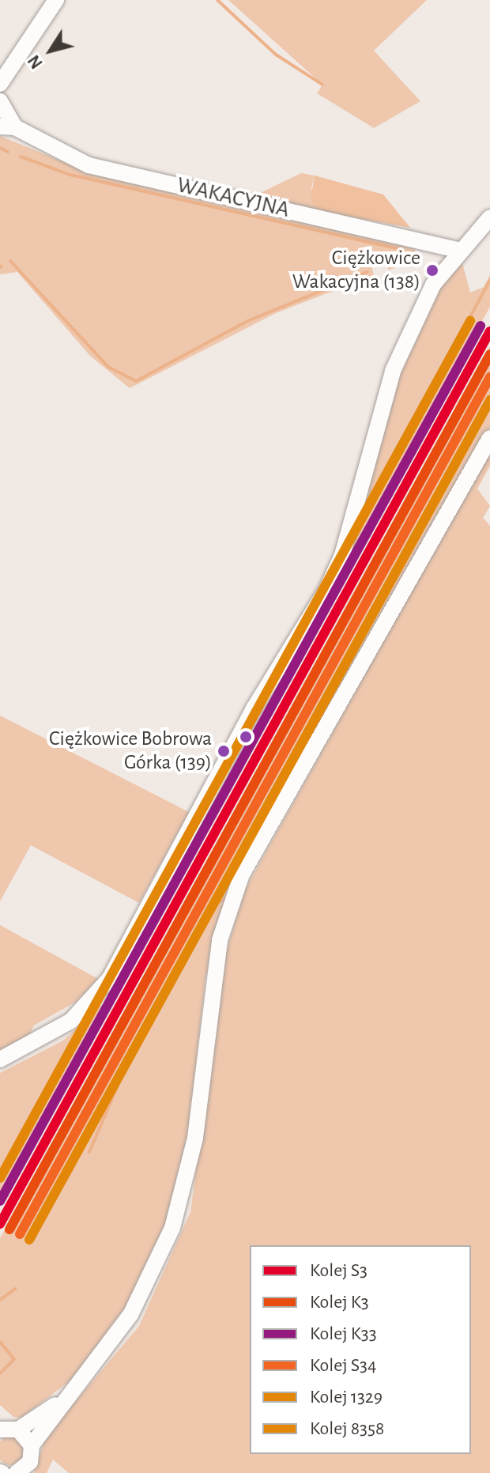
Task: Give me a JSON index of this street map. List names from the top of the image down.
{
  "streets": {
    "street": ["WAKACYJNA"]
  },
  "places": ["Ciężkowice Wakacyjna (138)", "Ciężkowice Bobrowa Górka (139)"],
  "lines": [
    "rail line 1329",
    "rail line K33",
    "rail line S3",
    "rail line K3",
    "rail line S34",
    "rail line 8358"
  ],
  "legend": [
    "Kolej S3",
    "Kolej K3",
    "Kolej K33",
    "Kolej S34",
    "Kolej 1329",
    "Kolej 8358"
  ],
  "north": "bottom left"
}
